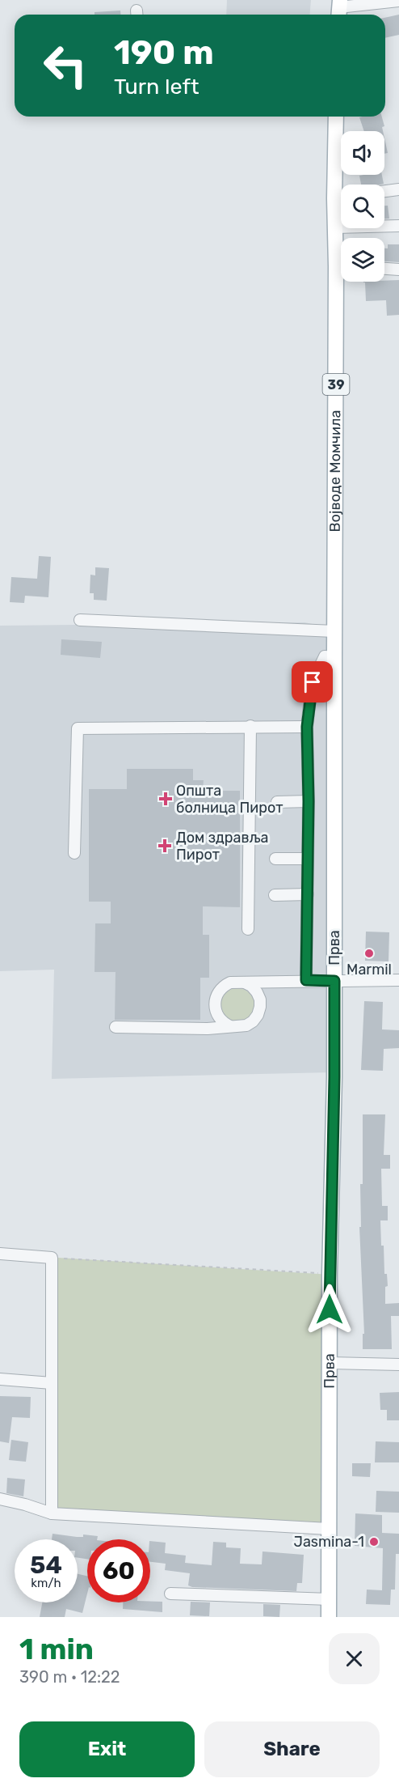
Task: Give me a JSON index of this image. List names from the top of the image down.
{
  "streets": {
    "main road": ["39", "Војводе Момчила", "Прва"]
  },
  "crossings": [
    ["Војводе Момчила", "Прва"]
  ],
  "places": {
    "health": ["Општа болница Пирот", "Дом здравља Пирот"],
    "other": ["Marmil", "Jasmina-1"]
  },
  "page": {
    "turn": ["190 m", "Turn left"],
    "speed": "54 km/h",
    "limit": "60",
    "heading": ["1 min", "390 m · 12:22"],
    "buttons": ["Exit", "Share"]
  }
}
